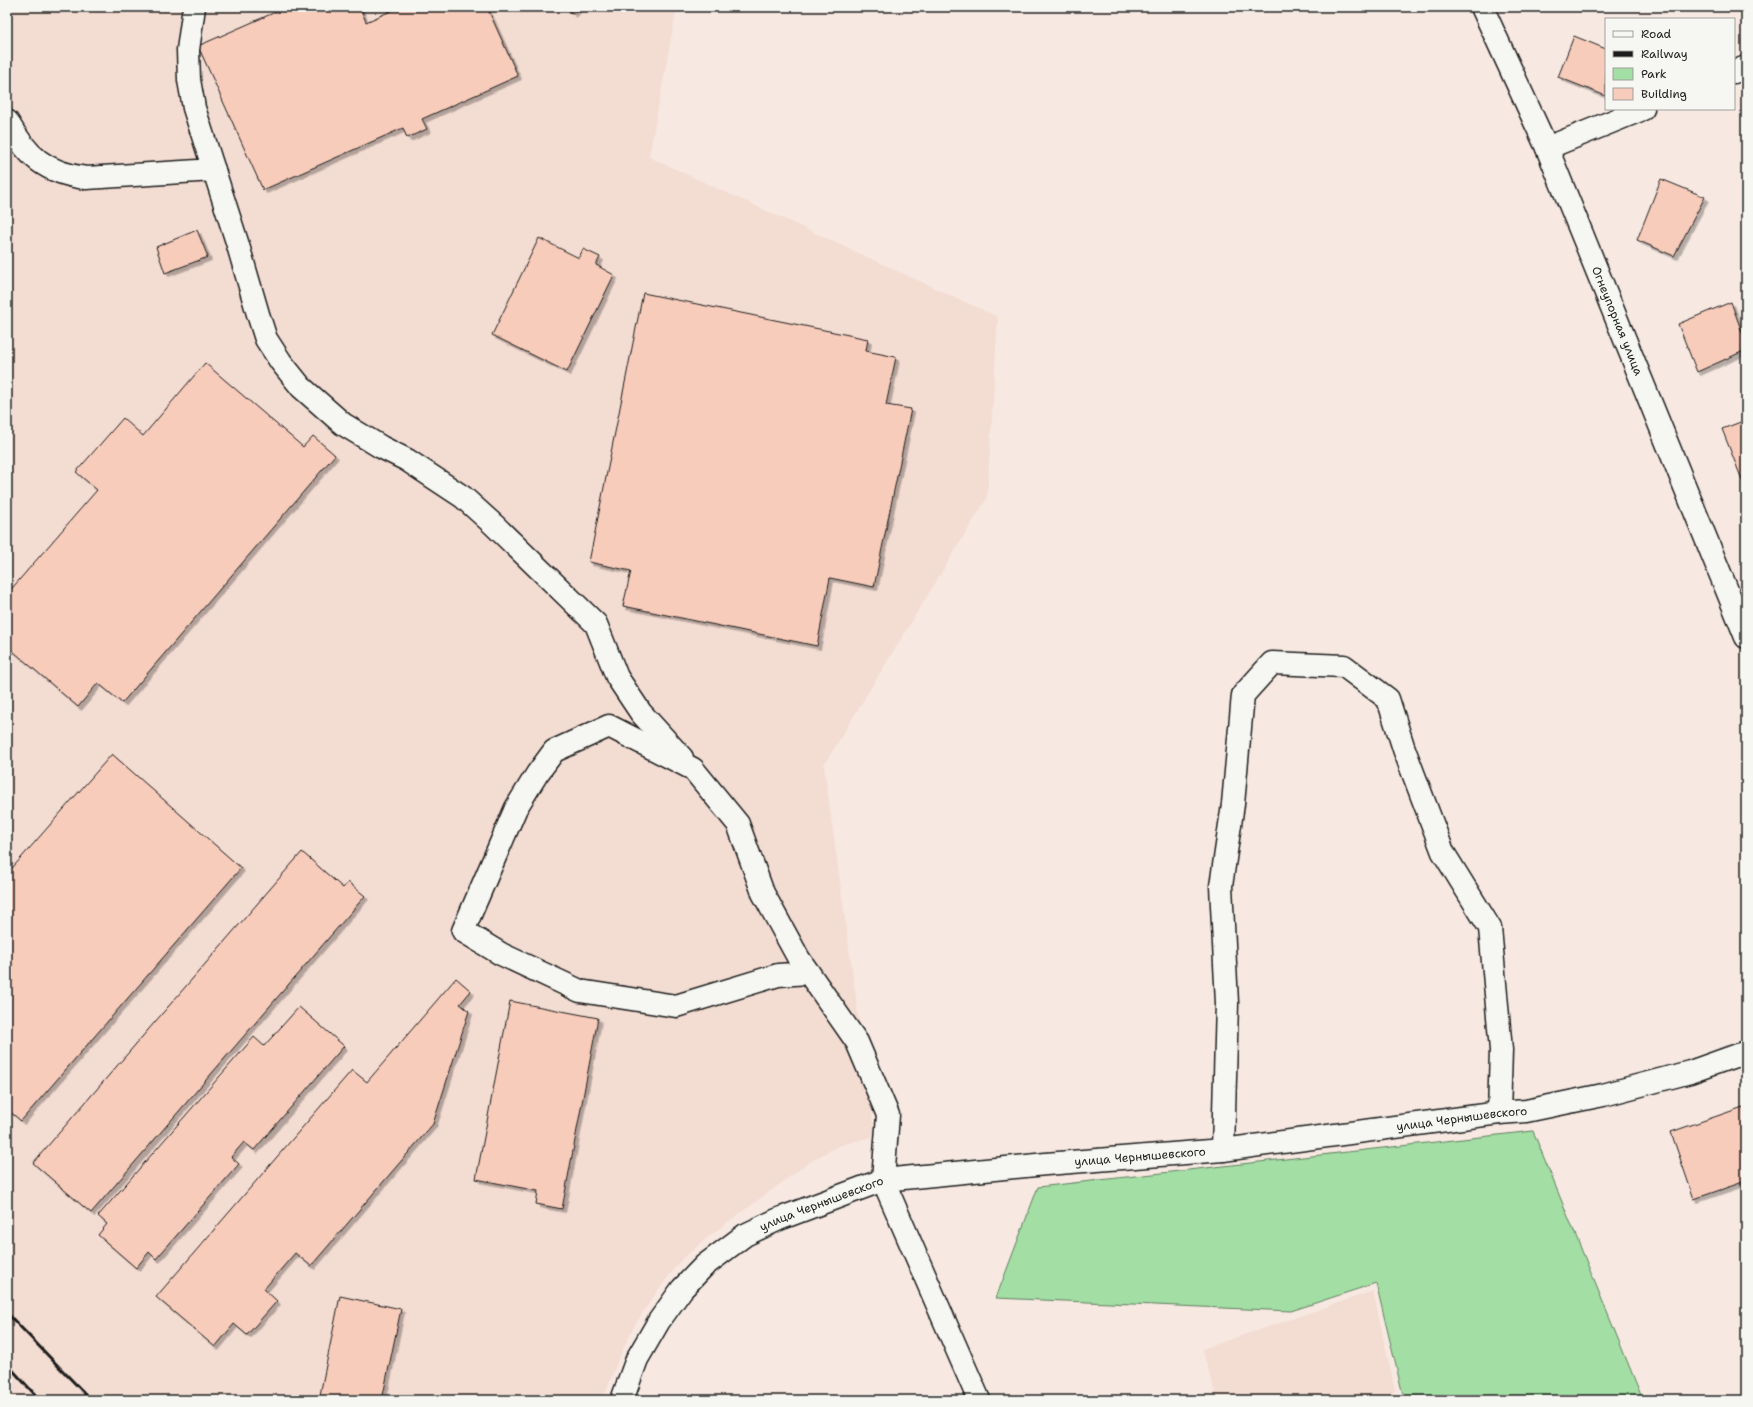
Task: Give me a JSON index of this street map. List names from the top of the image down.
{
  "streets": {
    "street": ["Огнеупорная улица", "улица Чернышевского"]
  },
  "legend": [
    "Road",
    "Railway",
    "Park",
    "Building"
  ]
}
